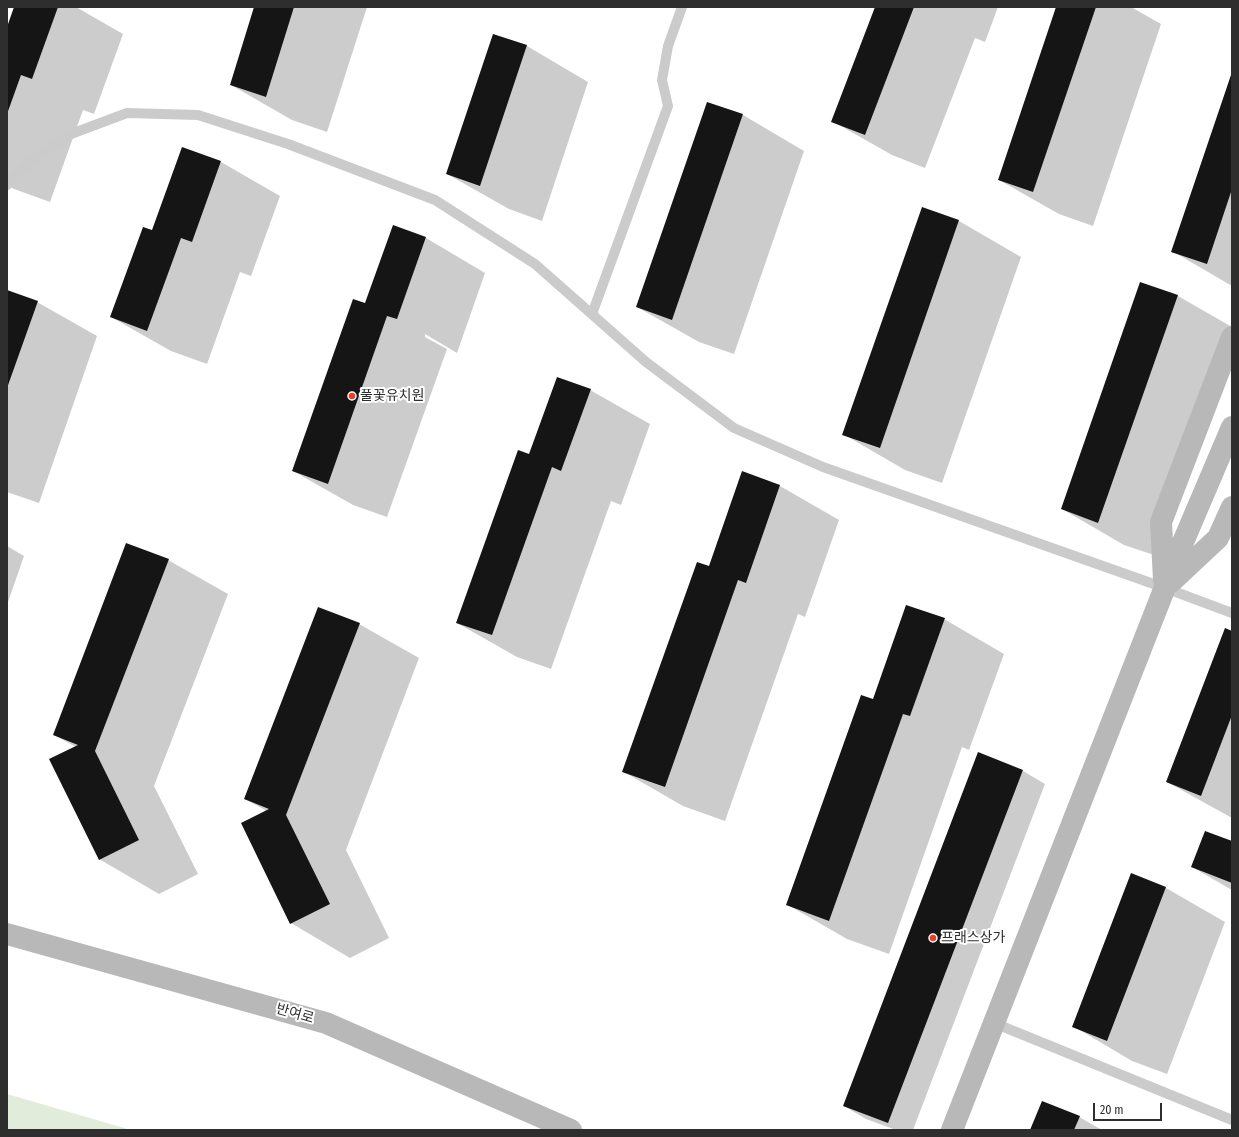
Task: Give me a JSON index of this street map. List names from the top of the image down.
{
  "streets": {
    "main road": ["반여로"]
  },
  "places": ["풀꽃유치원", "프래스상가"],
  "scale_bar": "20 m"
}
